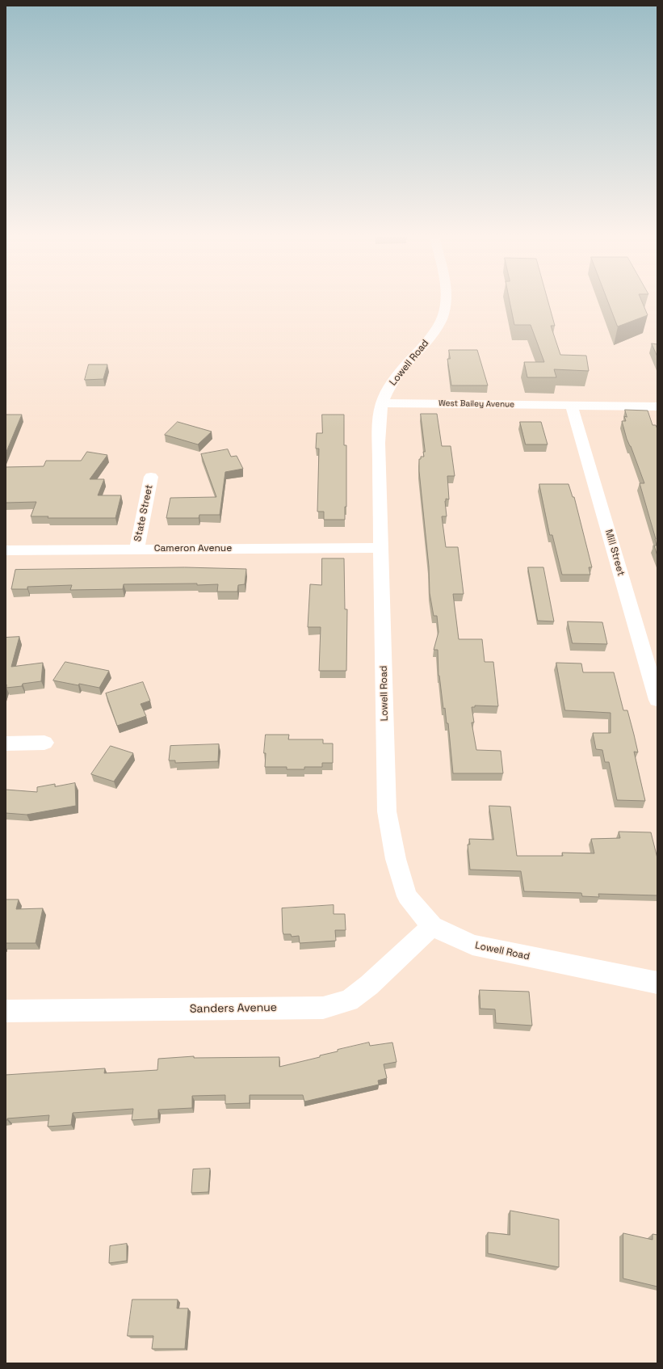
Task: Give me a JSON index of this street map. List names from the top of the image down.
{
  "streets": {
    "street": [
      "Lowell Road",
      "West Bailey Avenue",
      "State Street",
      "Cameron Avenue",
      "Mill Street",
      "Sanders Avenue"
    ]
  },
  "crossings": [
    ["Lowell Road", "West Bailey Avenue"],
    ["Lowell Road", "Cameron Avenue"],
    ["Lowell Road", "Sanders Avenue"],
    ["West Bailey Avenue", "Mill Street"],
    ["State Street", "Cameron Avenue"]
  ]
}
